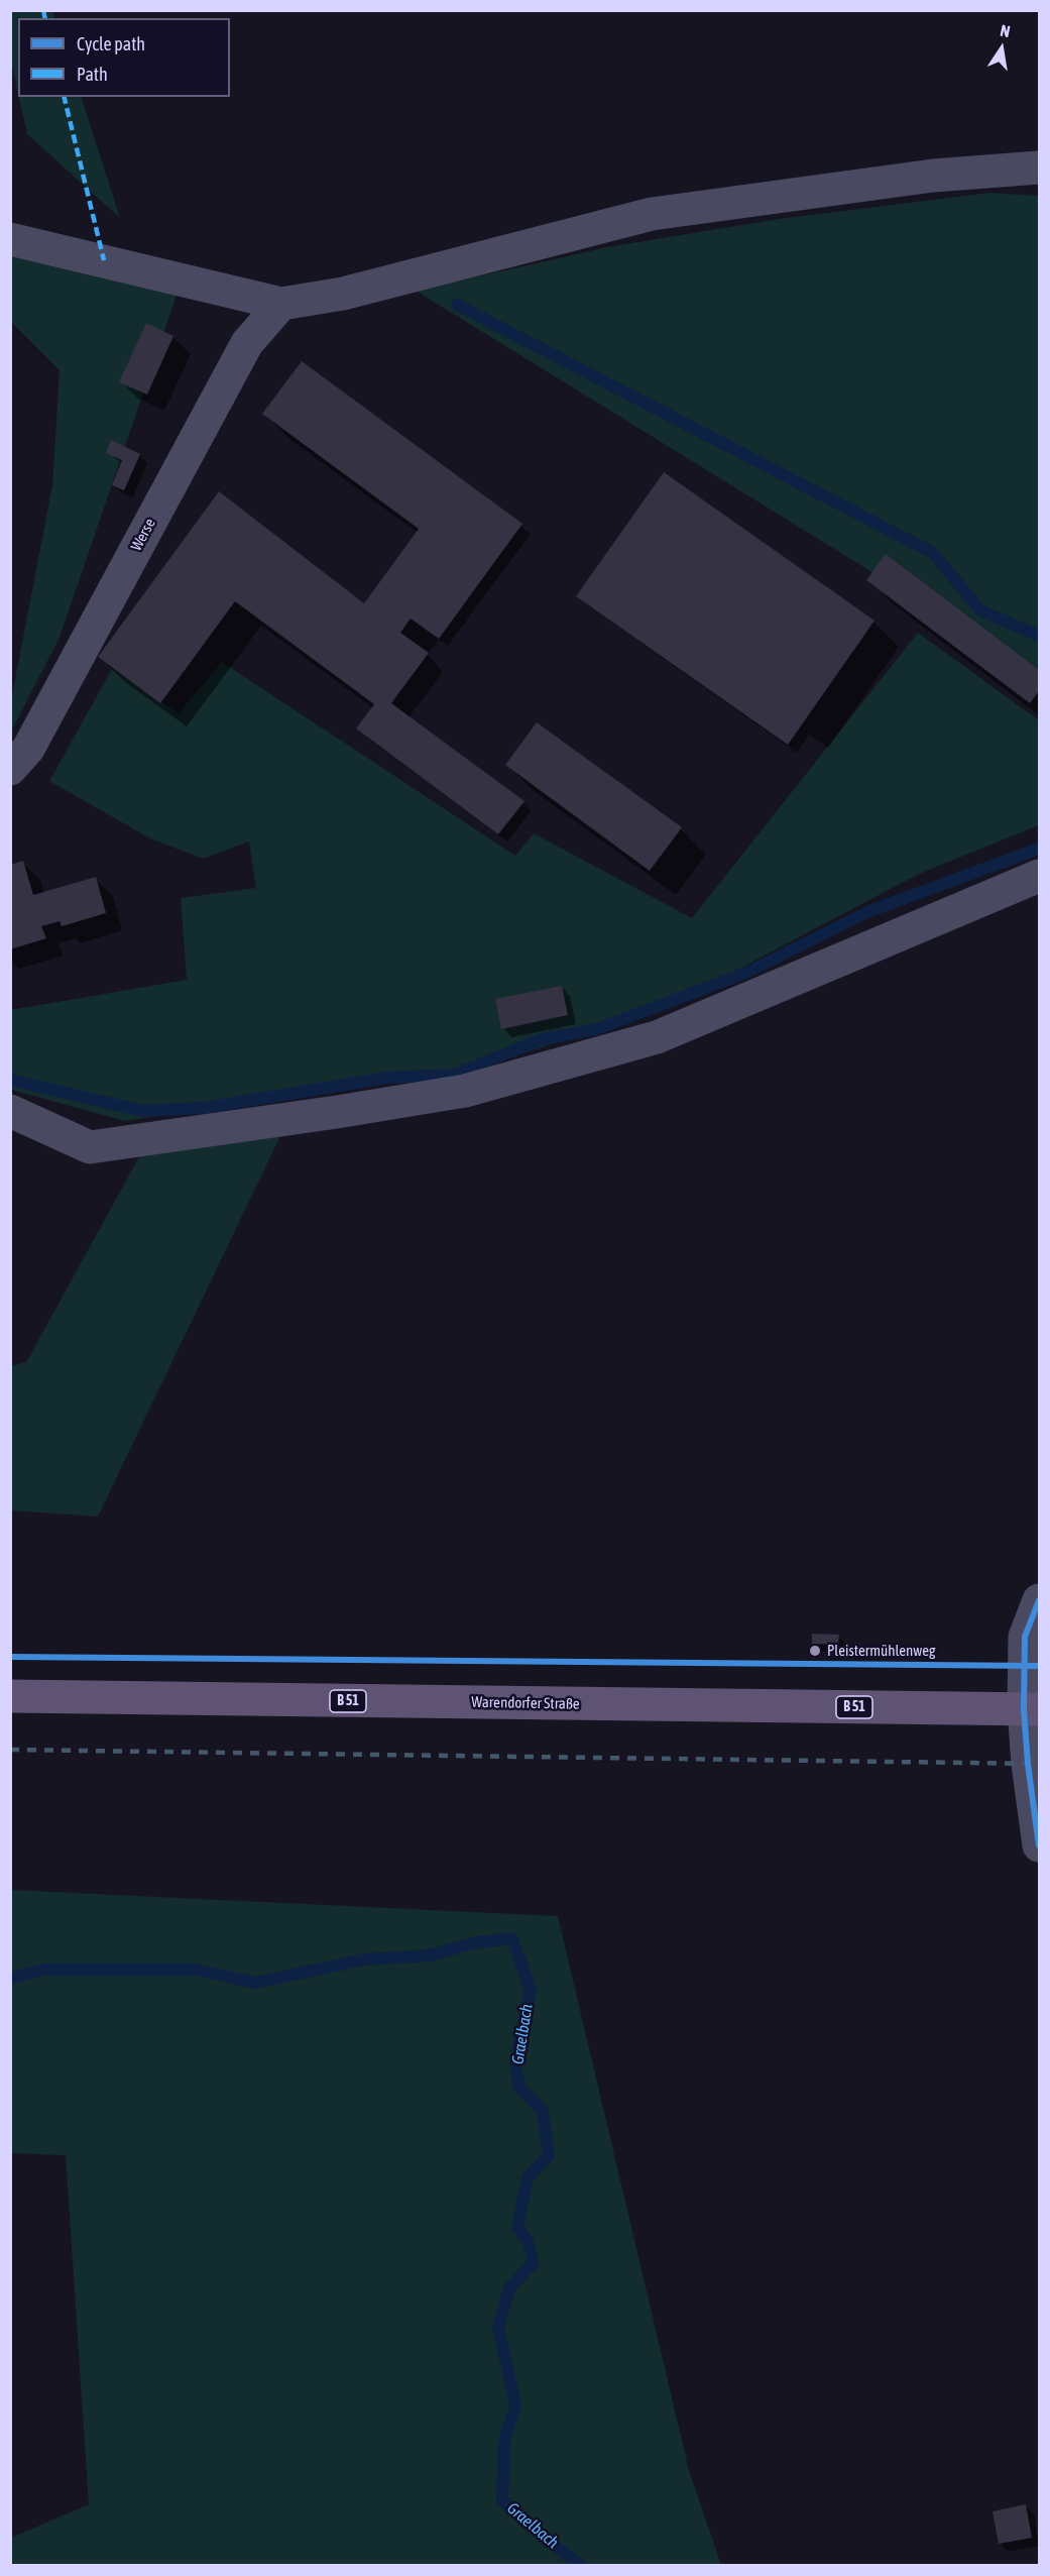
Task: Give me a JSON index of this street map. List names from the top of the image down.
{
  "streets": {
    "main road": ["B 51", "Warendorfer Straße"],
    "street": ["Werse"]
  },
  "water": ["Graelbach"],
  "places": ["Pleistermühlenweg"],
  "legend": ["Cycle path", "Path"],
  "north": "top"
}
